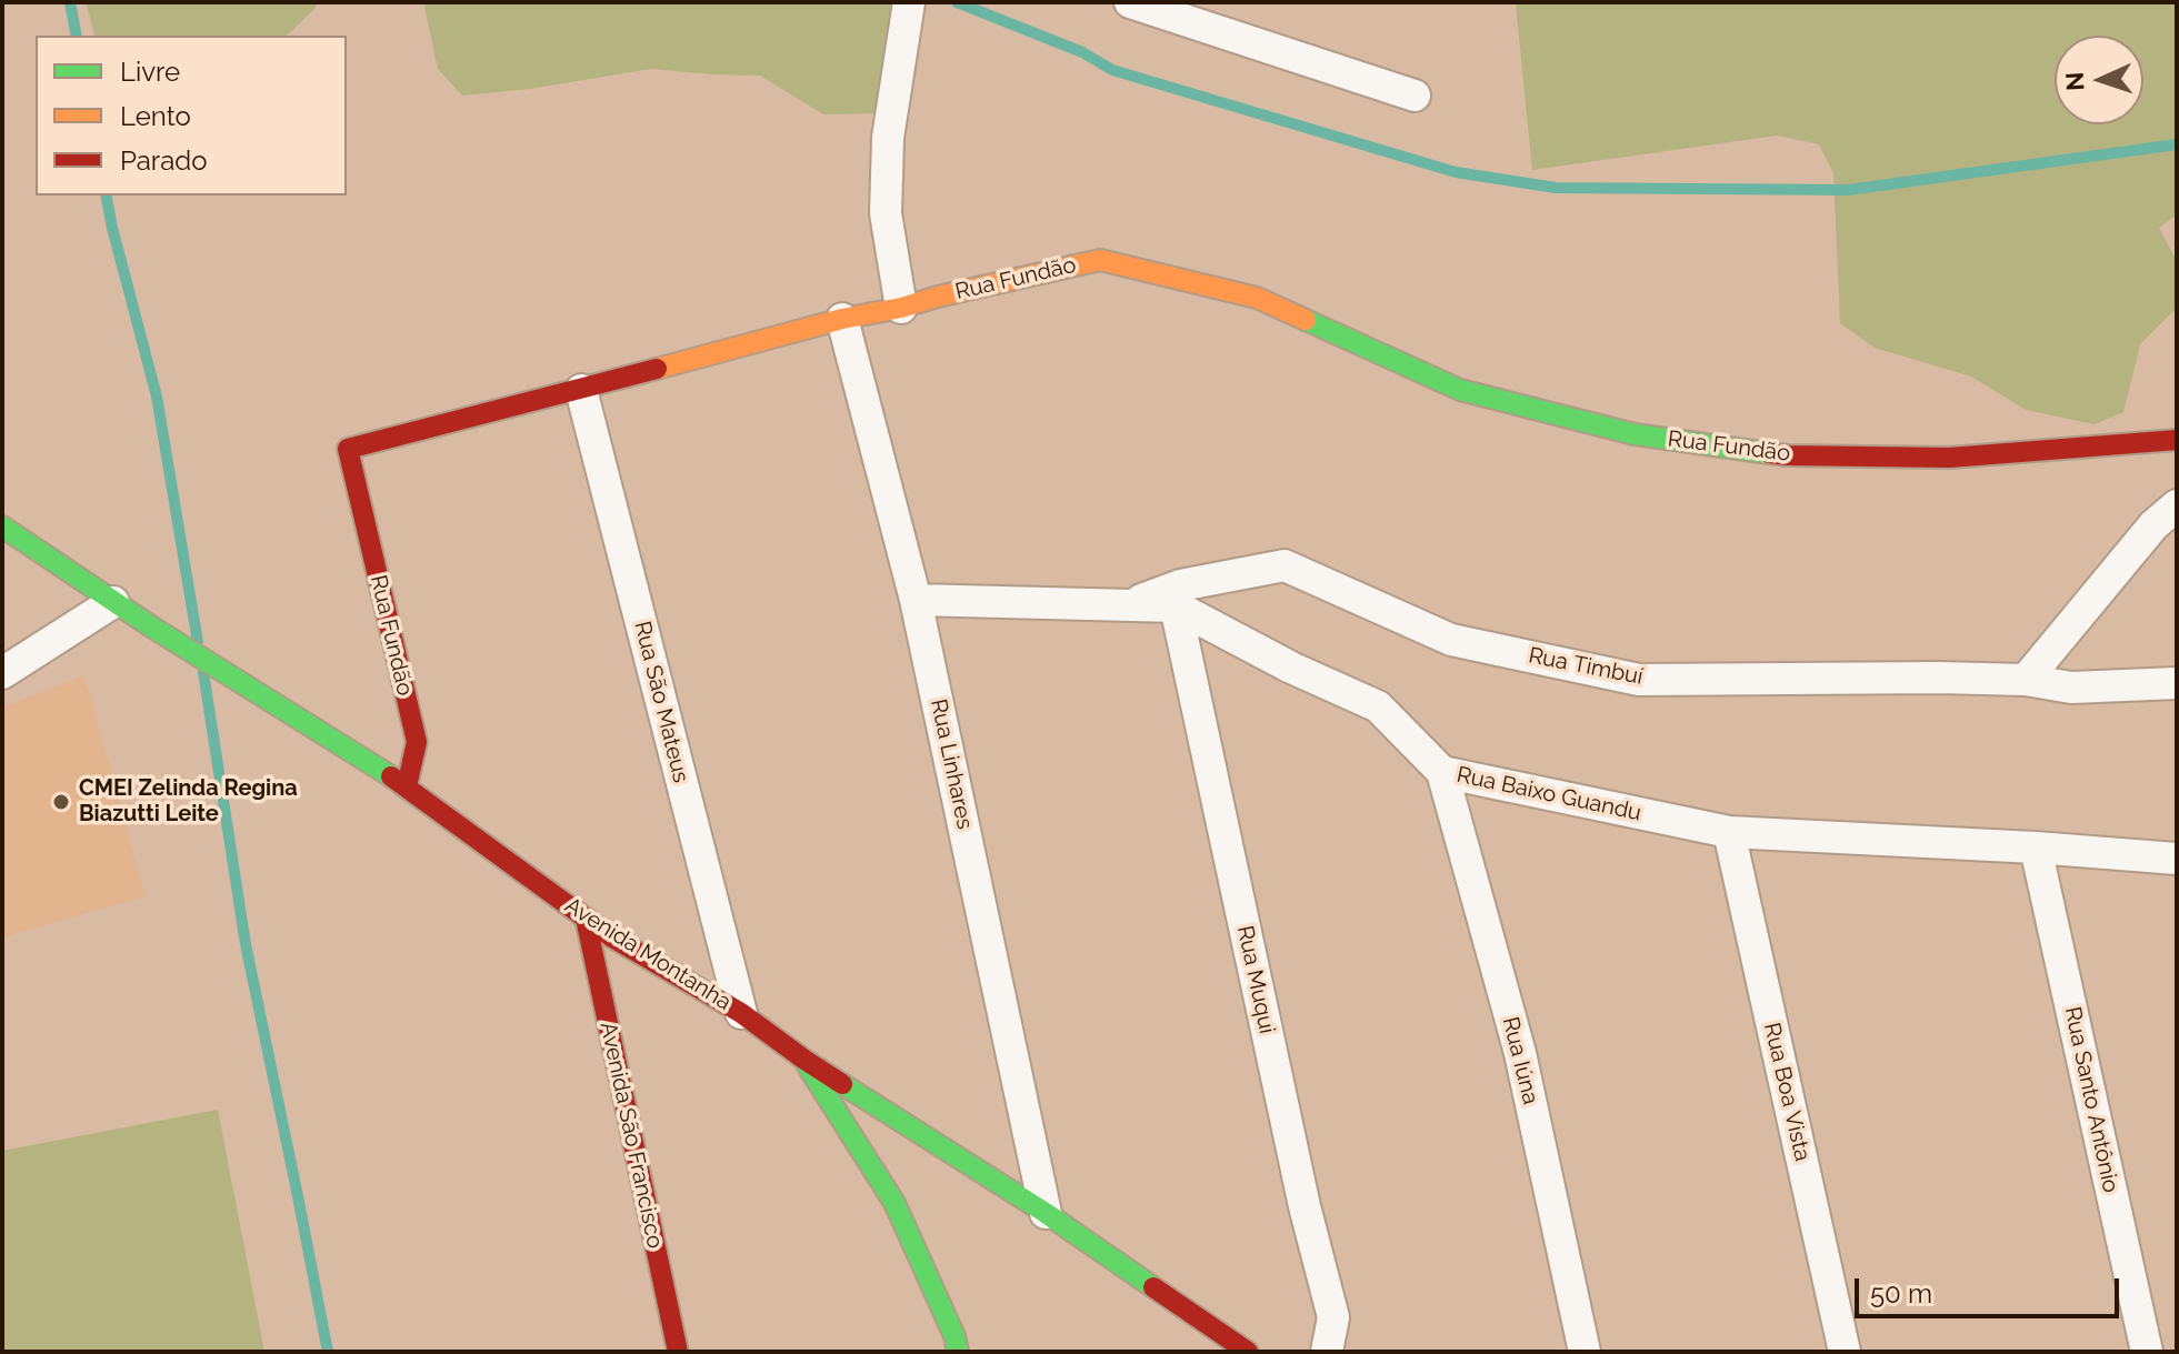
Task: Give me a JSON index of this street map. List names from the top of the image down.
{
  "streets": {
    "street": [
      "Rua Fundão",
      "Rua Timbuí",
      "Rua São Mateus",
      "Rua Linhares",
      "Rua Baixo Guandu",
      "Avenida Montanha",
      "Rua Muqui",
      "Rua Iúna",
      "Rua Boa Vista",
      "Rua Santo Antônio",
      "Avenida São Francisco"
    ]
  },
  "crossings": [
    ["Rua Fundão", "Rua São Mateus"],
    ["Rua Fundão", "Rua Linhares"],
    ["Rua Fundão", "Avenida Montanha"],
    ["Rua Timbuí", "Rua Baixo Guandu"],
    ["Rua São Mateus", "Avenida Montanha"],
    ["Rua Linhares", "Rua Baixo Guandu"],
    ["Rua Linhares", "Avenida Montanha"],
    ["Rua Baixo Guandu", "Rua Muqui"],
    ["Rua Baixo Guandu", "Rua Iúna"],
    ["Rua Baixo Guandu", "Rua Boa Vista"],
    ["Rua Baixo Guandu", "Rua Santo Antônio"],
    ["Avenida Montanha", "Avenida São Francisco"]
  ],
  "places": ["CMEI Zelinda Regina Biazutti Leite"],
  "legend": ["Livre", "Lento", "Parado"],
  "scale_bar": "50 m",
  "north": "left"
}
